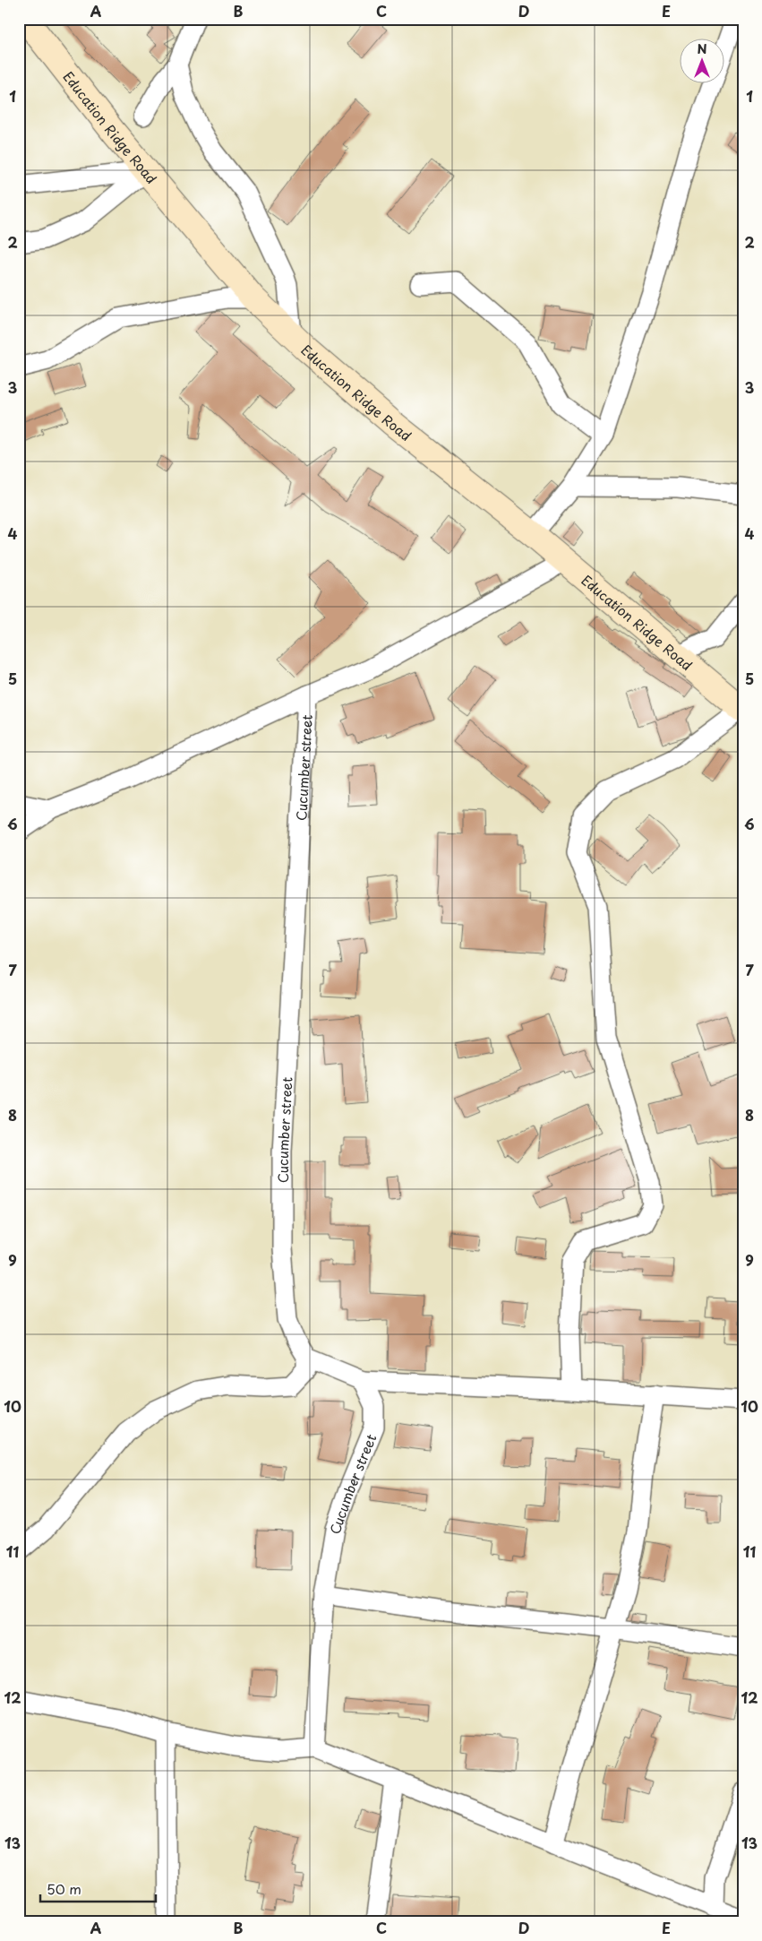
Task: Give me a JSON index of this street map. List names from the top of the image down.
{
  "streets": {
    "main road": ["Education Ridge Road"],
    "street": ["Cucumber street"]
  },
  "crossings": [
    ["Education Ridge Road", "Cucumber street"]
  ],
  "scale_bar": "50 m",
  "north": "top",
  "grid": {
    "columns": [
      "A",
      "B",
      "C",
      "D",
      "E"
    ],
    "rows": [
      "1",
      "2",
      "3",
      "4",
      "5",
      "6",
      "7",
      "8",
      "9",
      "10",
      "11",
      "12",
      "13"
    ]
  }
}
